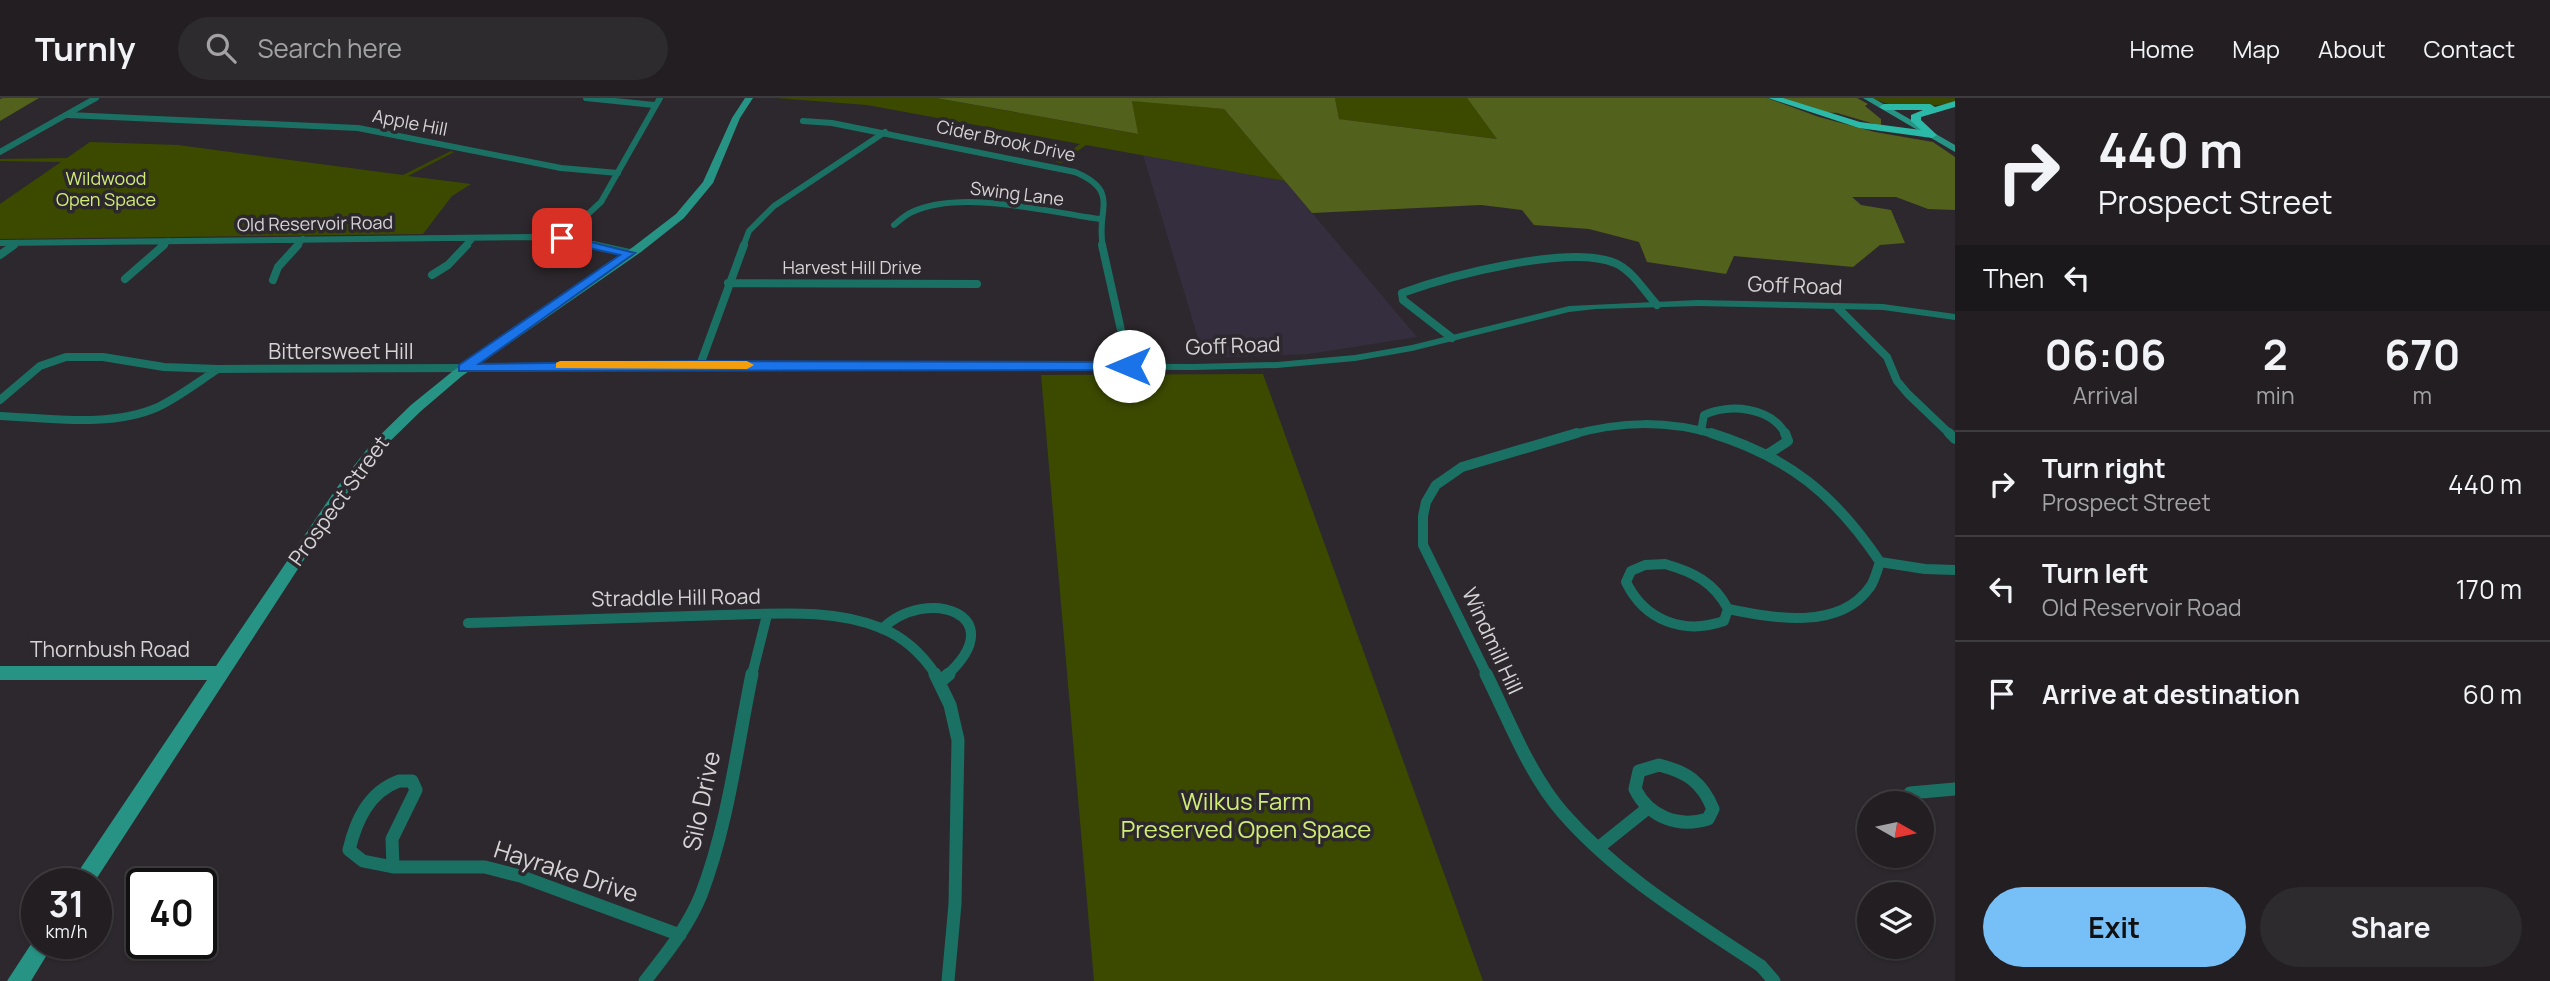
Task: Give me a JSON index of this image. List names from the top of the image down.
{
  "streets": {
    "main road": ["Prospect Street", "Thornbush Road"],
    "street": [
      "Apple Hill",
      "Cider Brook Drive",
      "Swing Lane",
      "Old Reservoir Road",
      "Harvest Hill Drive",
      "Goff Road",
      "Bittersweet Hill",
      "Straddle Hill Road",
      "Windmill Hill",
      "Silo Drive",
      "Hayrake Drive"
    ]
  },
  "crossings": [
    ["Cider Brook Drive", "Swing Lane"],
    ["Cider Brook Drive", "Goff Road"],
    ["Old Reservoir Road", "Prospect Street"],
    ["Goff Road", "Bittersweet Hill"],
    ["Goff Road", "Prospect Street"],
    ["Bittersweet Hill", "Prospect Street"],
    ["Prospect Street", "Thornbush Road"],
    ["Straddle Hill Road", "Silo Drive"],
    ["Silo Drive", "Hayrake Drive"]
  ],
  "parks": ["Wildwood Open Space", "Wilkus Farm Preserved Open Space"],
  "north": "right",
  "page": {
    "header": "Turnly",
    "search": "Search here",
    "nav": [
      "Home",
      "Map",
      "About",
      "Contact"
    ],
    "turn": ["440 m", "Prospect Street"],
    "then": "Then",
    "eta": [
      "06:06",
      "Arrival",
      "2",
      "min",
      "670",
      "m"
    ],
    "list": [
      {
        "name": "Turn right",
        "note": "Prospect Street",
        "value": "440 m"
      },
      {
        "name": "Turn left",
        "note": "Old Reservoir Road",
        "value": "170 m"
      },
      {
        "name": "Arrive at destination",
        "value": "60 m"
      }
    ],
    "speed": "31 km/h",
    "limit": "40",
    "buttons": ["Exit", "Share"]
  }
}
